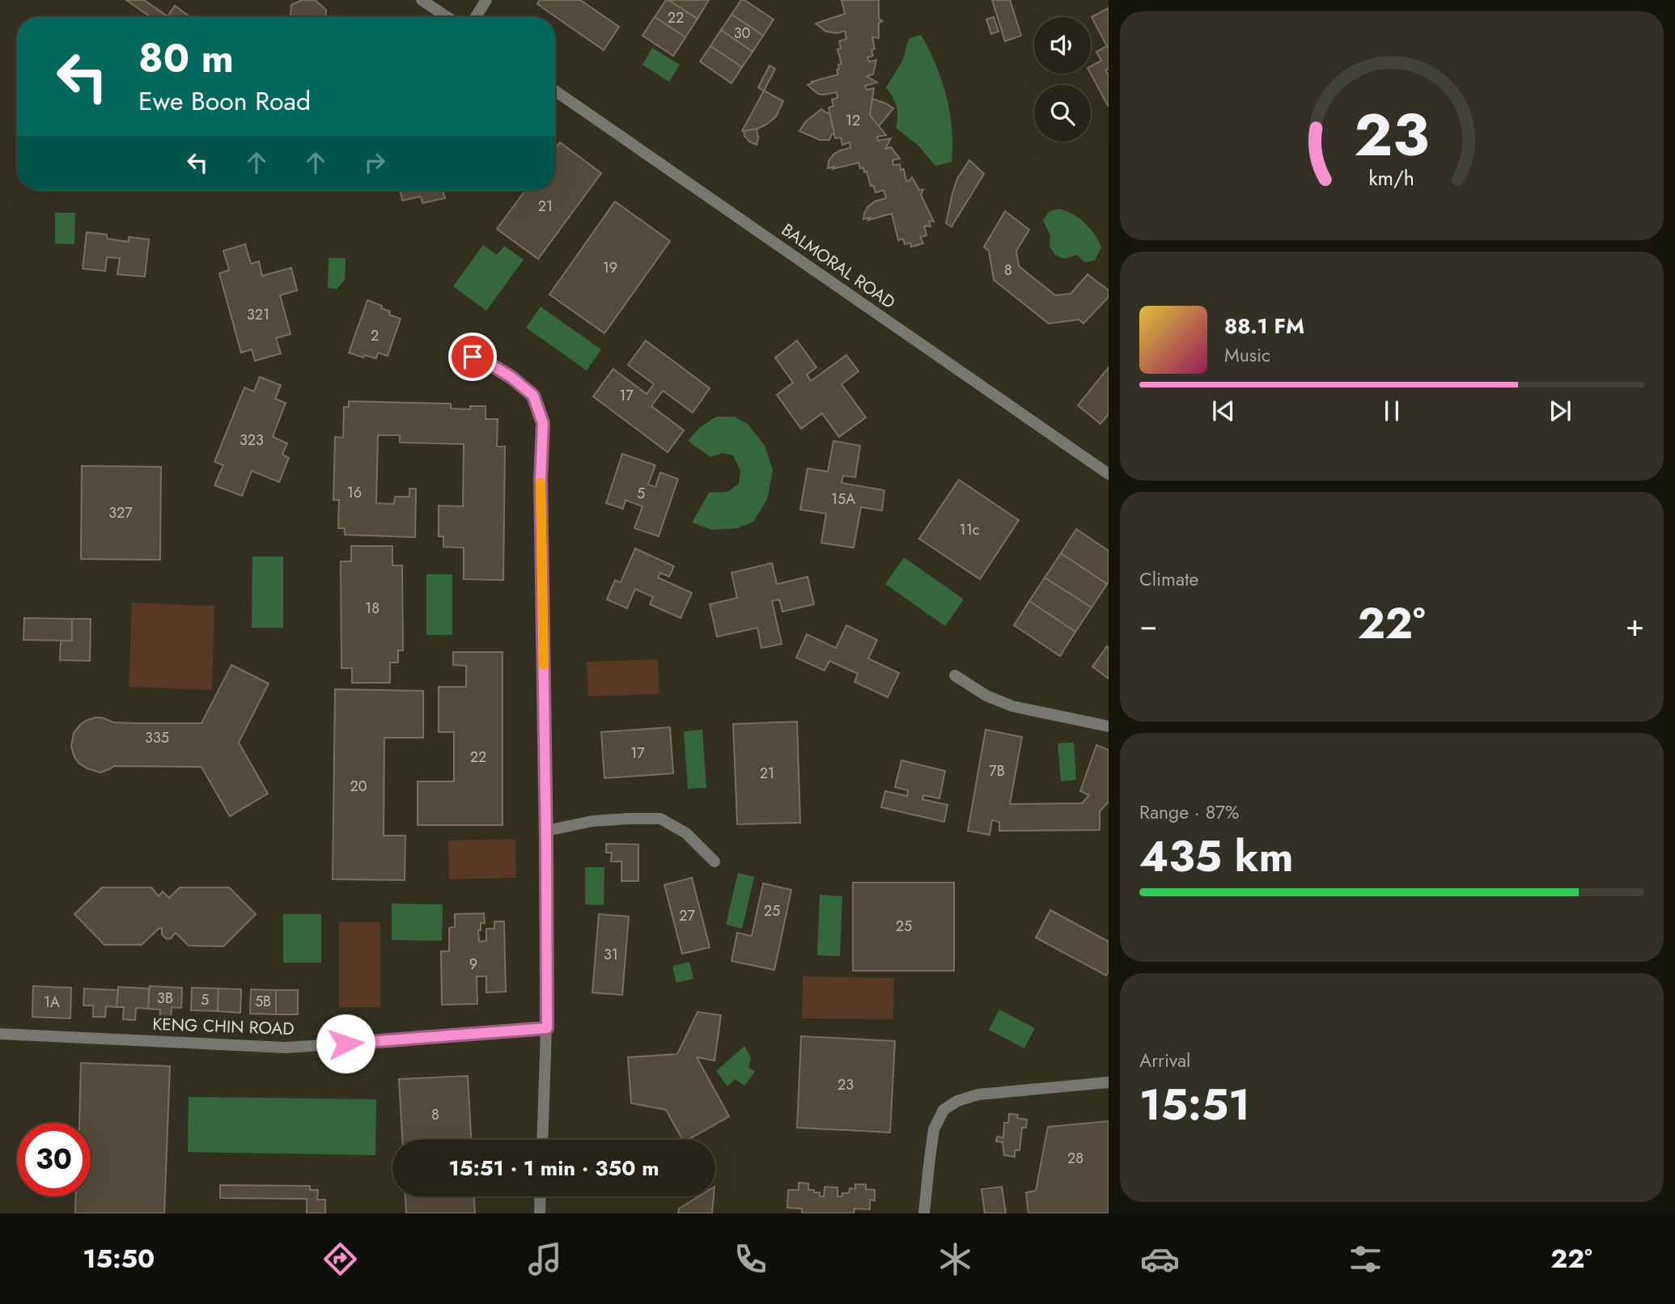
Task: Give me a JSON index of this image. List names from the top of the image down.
{
  "streets": {
    "street": ["BALMORAL ROAD", "KENG CHIN ROAD"]
  },
  "house_numbers": [
    "22",
    "30",
    "12",
    "21",
    "19",
    "8",
    "321",
    "2",
    "17",
    "323",
    "16",
    "5",
    "15A",
    "327",
    "11c",
    "18",
    "335",
    "17",
    "22",
    "7B",
    "21",
    "20",
    "25",
    "27",
    "25",
    "31",
    "9",
    "3B",
    "5",
    "5B",
    "1A",
    "23",
    "8",
    "28"
  ],
  "page": {
    "turn": ["80 m", "Ewe Boon Road"],
    "song": ["88.1 FM", "Music"],
    "tile": [
      "Climate",
      ["Range · 87%", "435 km"],
      ["Arrival", "15:51"]
    ],
    "heat": ["−", "22°", "+"],
    "limit": "30",
    "trip": "15:51 · 1 min · 350 m",
    "tabs": ["15:50", "22°"],
    "gauge": ["23", "km/h"]
  }
}
